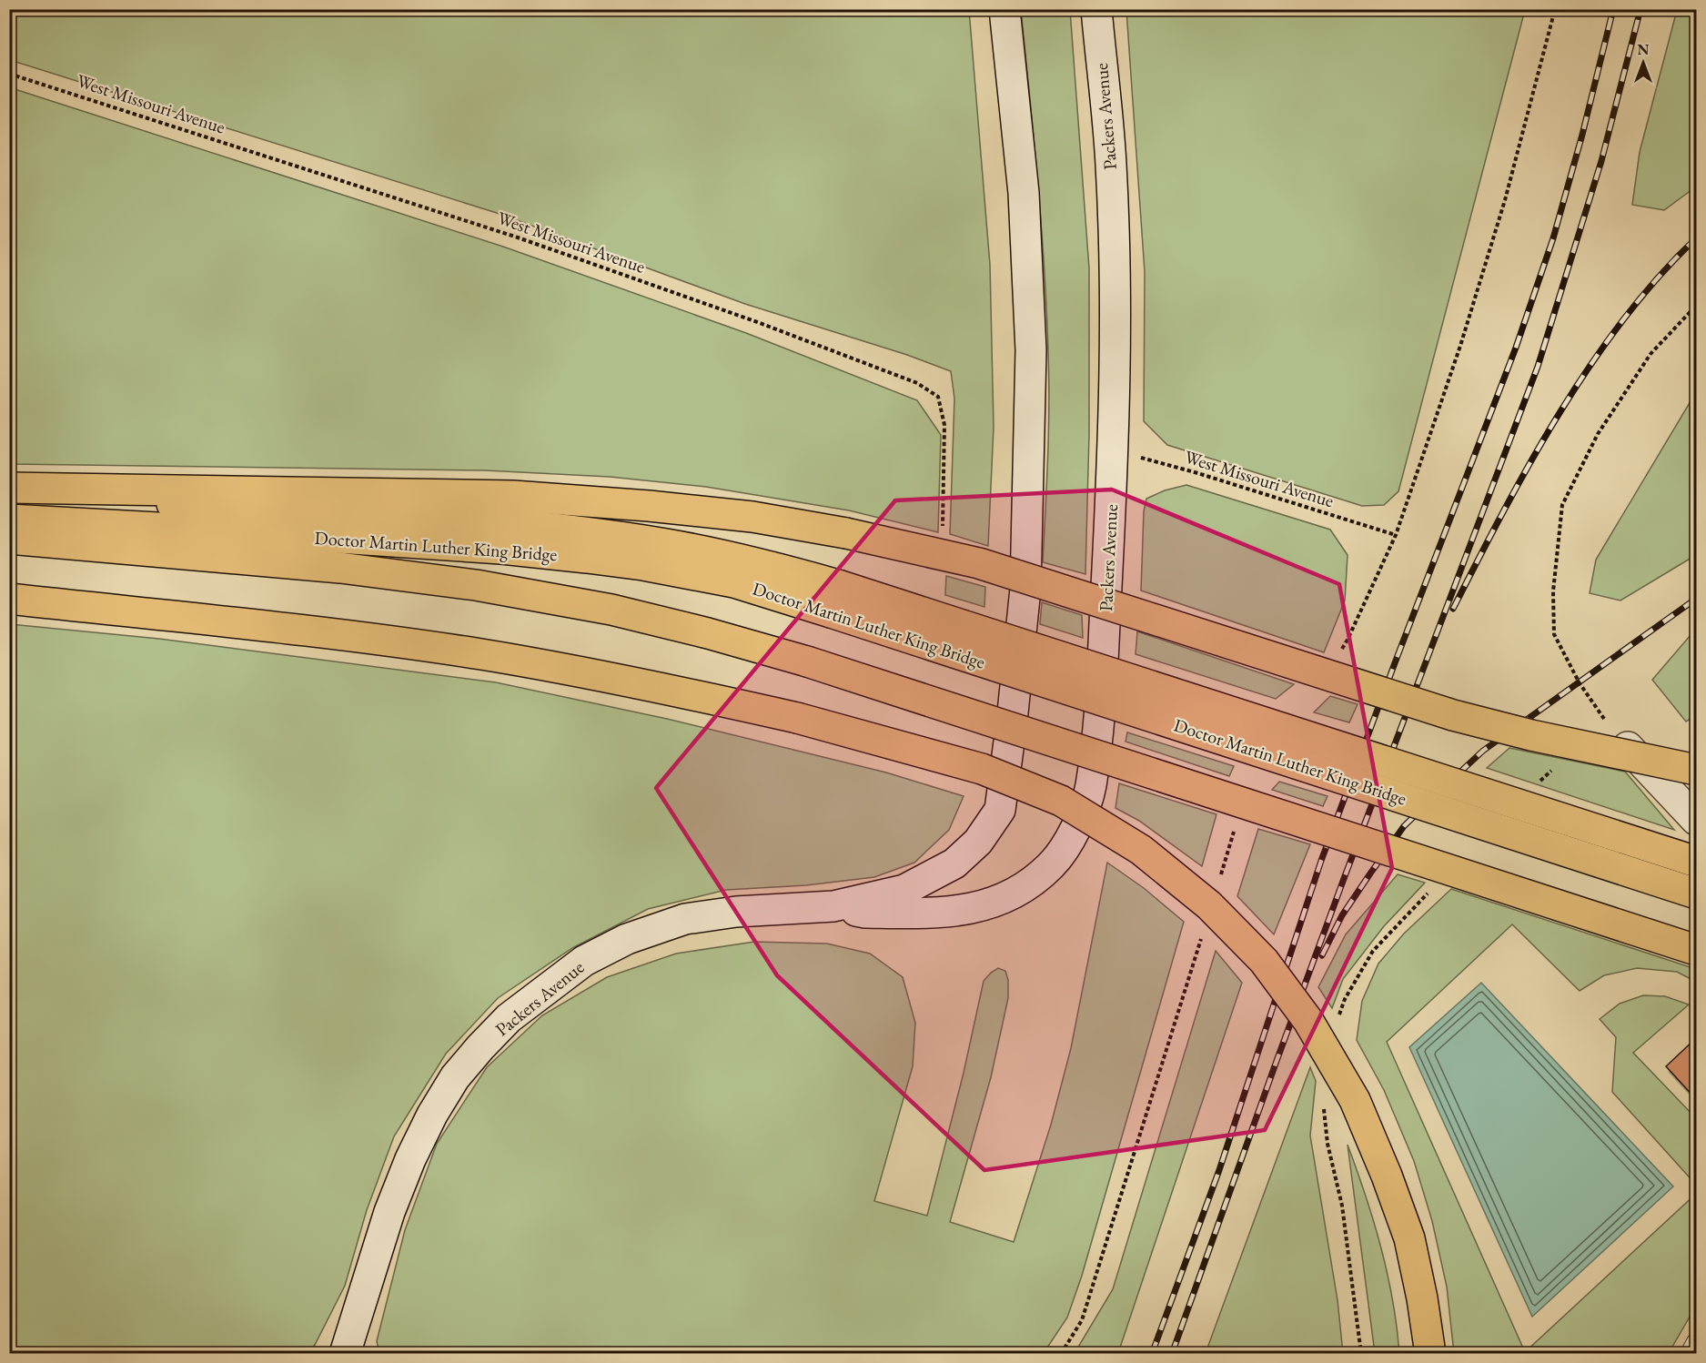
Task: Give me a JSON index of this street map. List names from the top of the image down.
{
  "streets": {
    "main road": ["Packers Avenue", "Doctor Martin Luther King Bridge"],
    "path": ["West Missouri Avenue"]
  },
  "crossings": [
    ["West Missouri Avenue", "Packers Avenue"]
  ],
  "north": "top"
}
